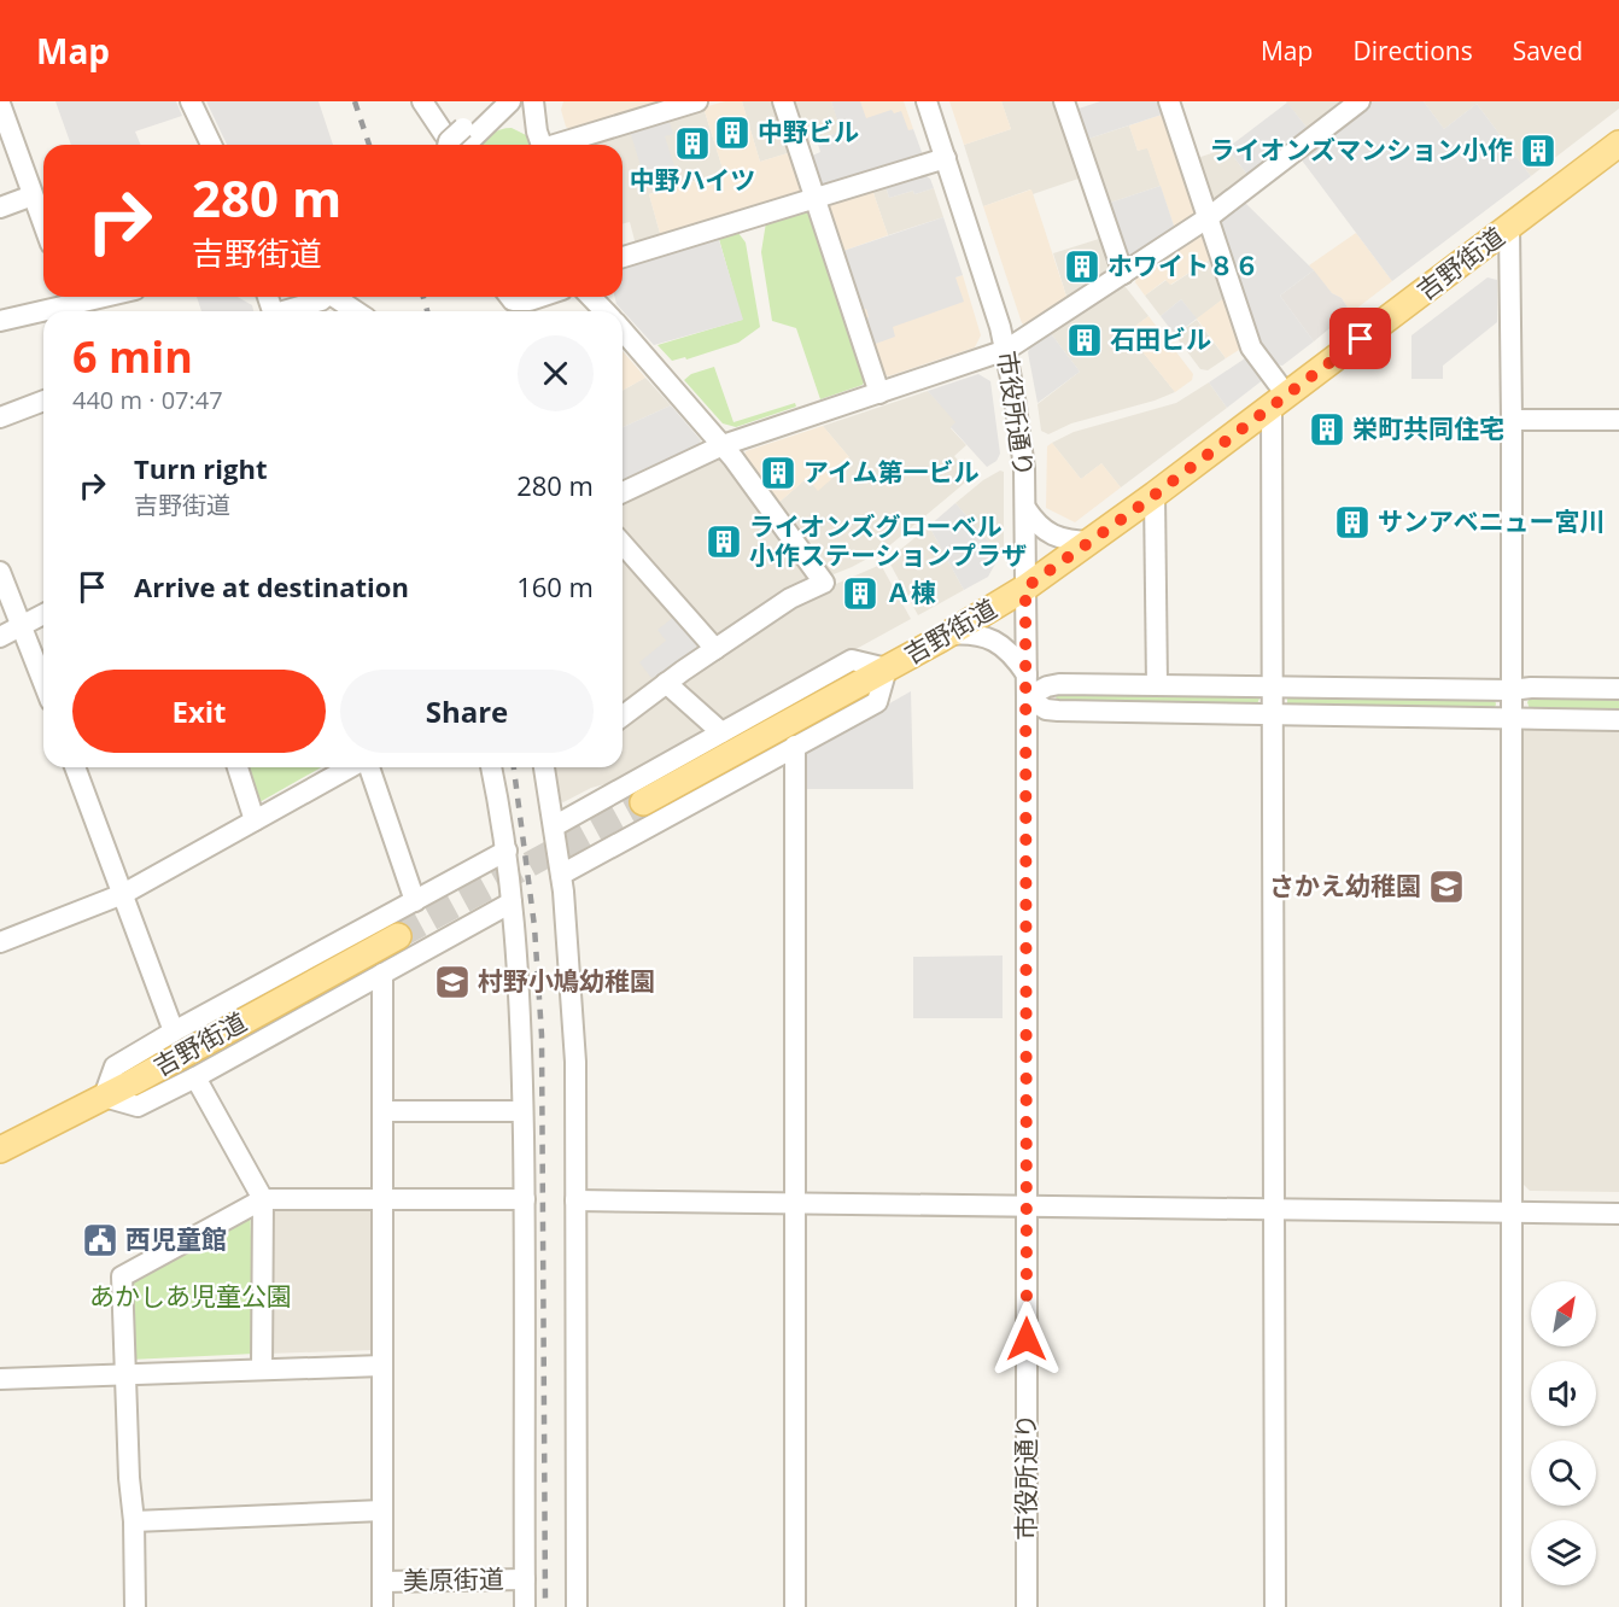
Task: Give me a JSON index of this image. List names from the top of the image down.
{
  "streets": {
    "main road": ["吉野街道"],
    "street": ["市役所通り", "美原街道"]
  },
  "crossings": [
    ["吉野街道", "市役所通り"]
  ],
  "parks": ["あかしあ児童公園"],
  "places": {
    "building": [
      "中野ビル",
      "中野ハイツ",
      "ライオンズマンション小作",
      "ホワイト８６",
      "石田ビル",
      "栄町共同住宅",
      "アイム第一ビル",
      "サンアベニュー宮川",
      "ライオンズグローベル 小作ステーションプラザ",
      "Ａ棟"
    ],
    "school or university": ["さかえ幼稚園", "村野小鳩幼稚園"],
    "public building": ["西児童館"]
  },
  "north": "top right",
  "page": {
    "header": "Map",
    "nav": ["Map", "Directions", "Saved"],
    "turn": ["280 m", "吉野街道"],
    "heading": ["6 min", "440 m · 07:47"],
    "list": [
      {
        "name": "Turn right",
        "note": "吉野街道",
        "value": "280 m"
      },
      {
        "name": "Arrive at destination",
        "value": "160 m"
      }
    ],
    "buttons": ["Exit", "Share"]
  }
}
